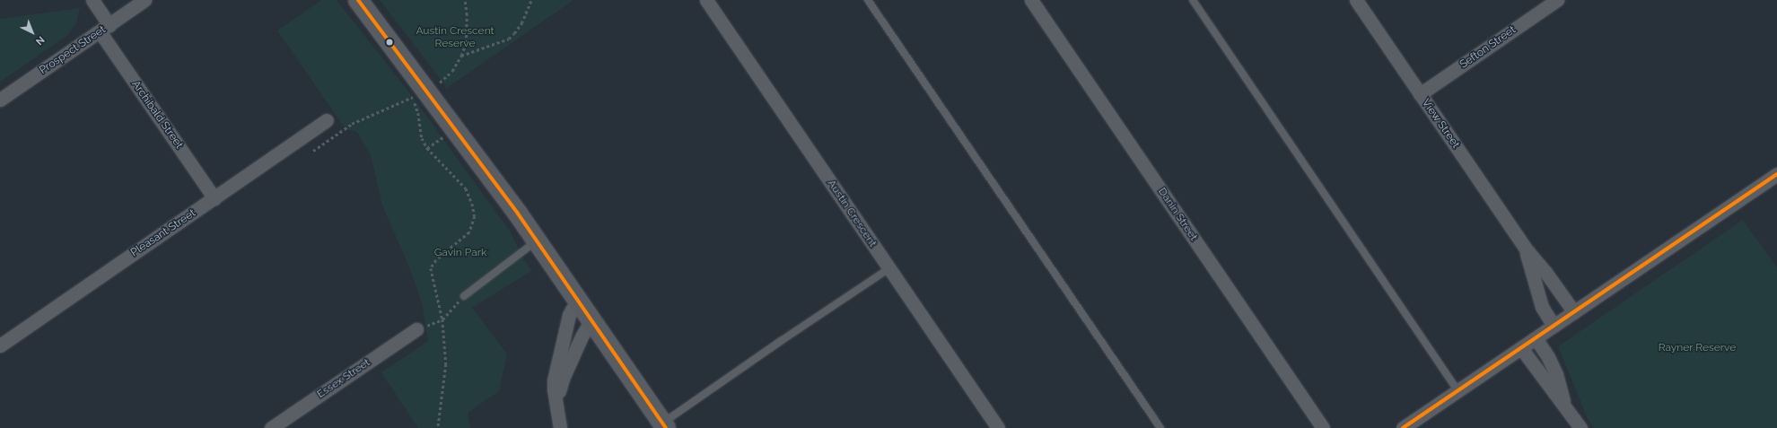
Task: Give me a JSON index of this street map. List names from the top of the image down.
{
  "streets": {
    "street": [
      "Sefton Street",
      "Prospect Street",
      "Archibald Street",
      "View Street",
      "Austin Crescent",
      "Danin Street",
      "Pleasant Street",
      "Essex Street"
    ]
  },
  "crossings": [
    ["Sefton Street", "View Street"],
    ["Prospect Street", "Archibald Street"],
    ["Archibald Street", "Pleasant Street"]
  ],
  "parks": ["Austin Crescent Reserve", "Gavin Park", "Rayner Reserve"],
  "north": "bottom right"
}
